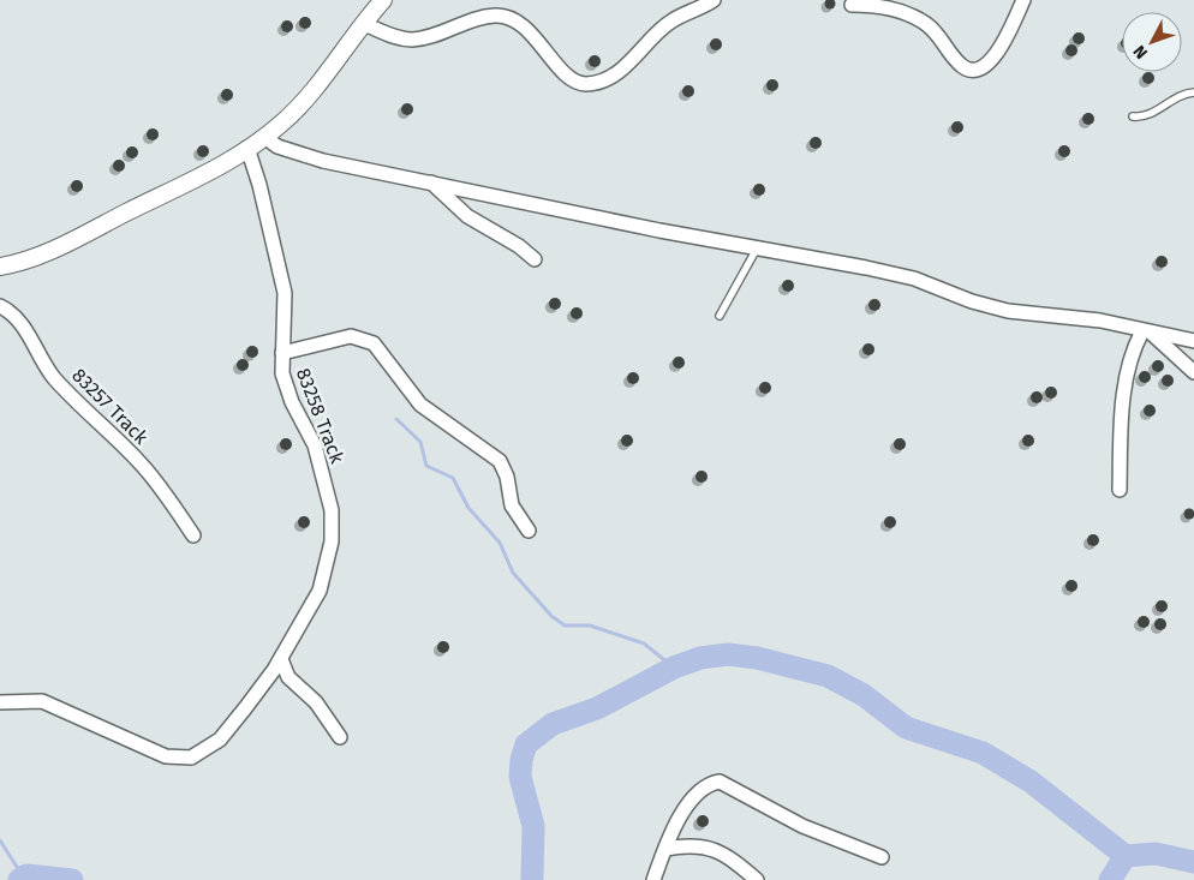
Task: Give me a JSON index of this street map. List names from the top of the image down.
{
  "streets": {
    "street": ["83257 Track", "83258 Track"]
  },
  "north": "bottom left"
}
